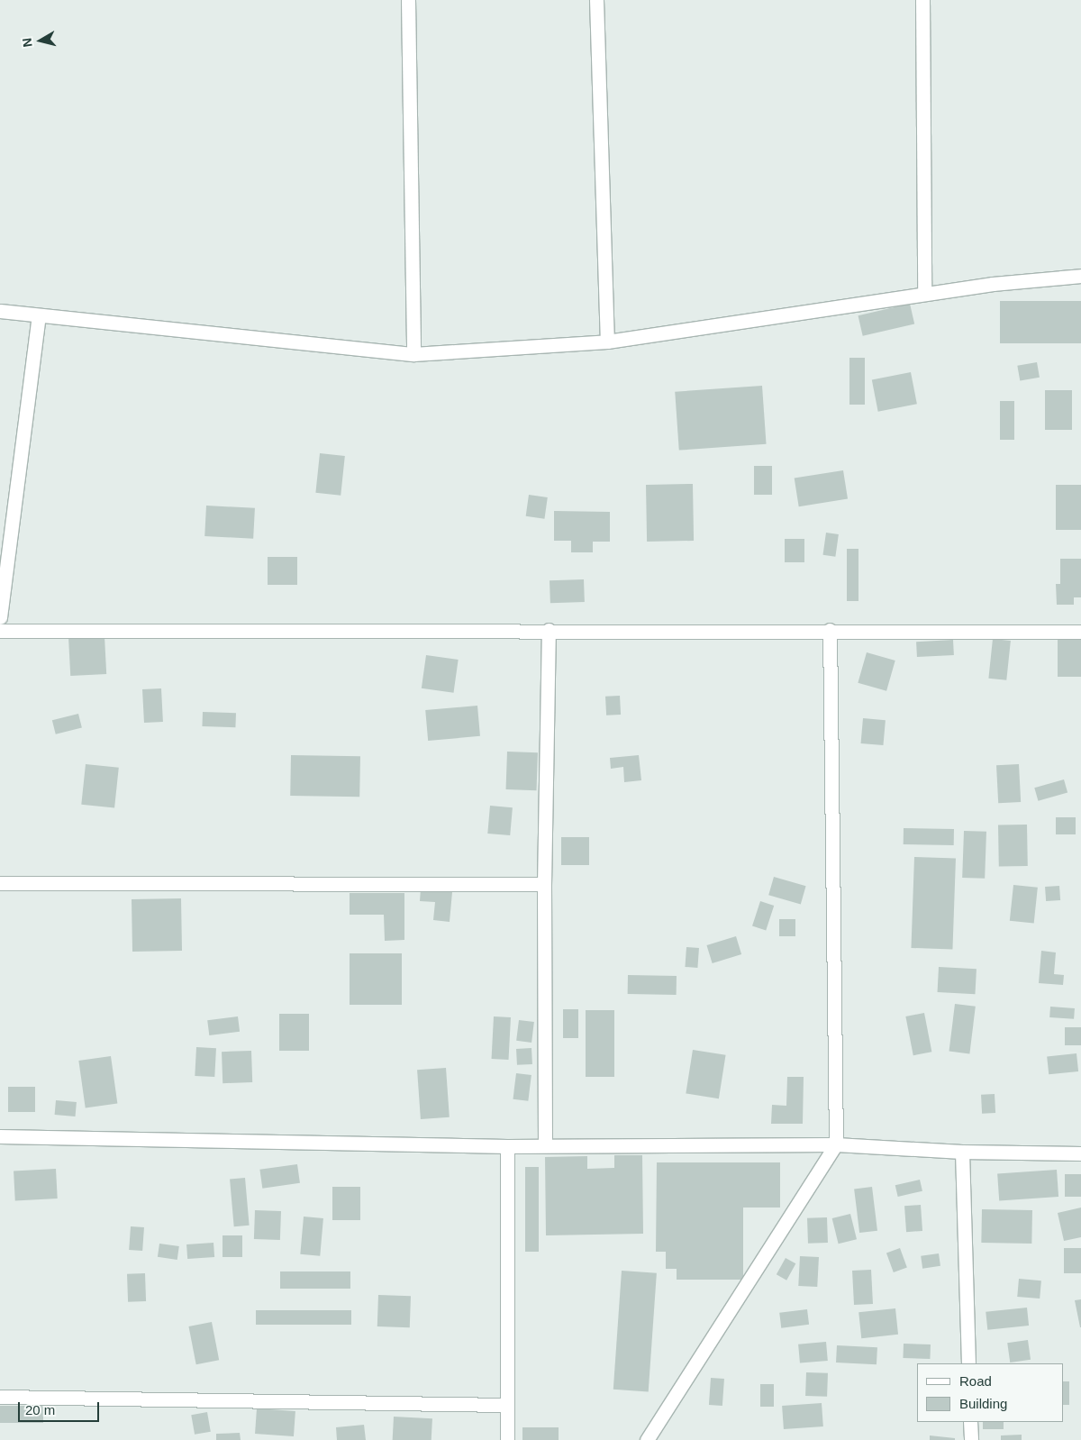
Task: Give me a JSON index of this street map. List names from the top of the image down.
{
  "legend": ["Road", "Building"],
  "scale_bar": "20 m",
  "north": "left"
}
